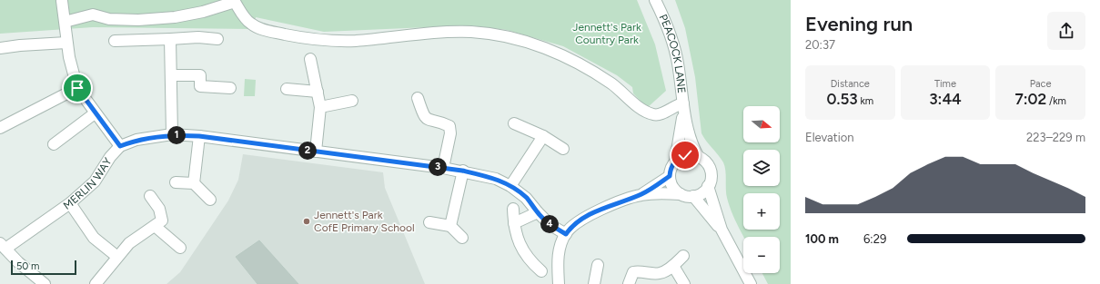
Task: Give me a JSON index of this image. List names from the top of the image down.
{
  "streets": {
    "street": ["PEACOCK LANE", "MERLIN WAY"]
  },
  "parks": ["Jennett's Park Country Park"],
  "places": ["Jennett's Park CofE Primary School"],
  "scale_bar": "50 m",
  "north": "right",
  "page": {
    "heading": ["Evening run", "20:37"],
    "stats": [
      ["Distance", "0.53 km"],
      ["Time", "3:44"],
      ["Pace", "7:02 /km"]
    ],
    "map_buttons": ["+", "−"],
    "chart": ["Elevation", "223–229 m"],
    "pins": [
      "1",
      "2",
      "3",
      "4"
    ],
    "list": [
      {
        "name": "100 m",
        "note": "6:29"
      }
    ],
    "scale": "50 m"
  }
}
